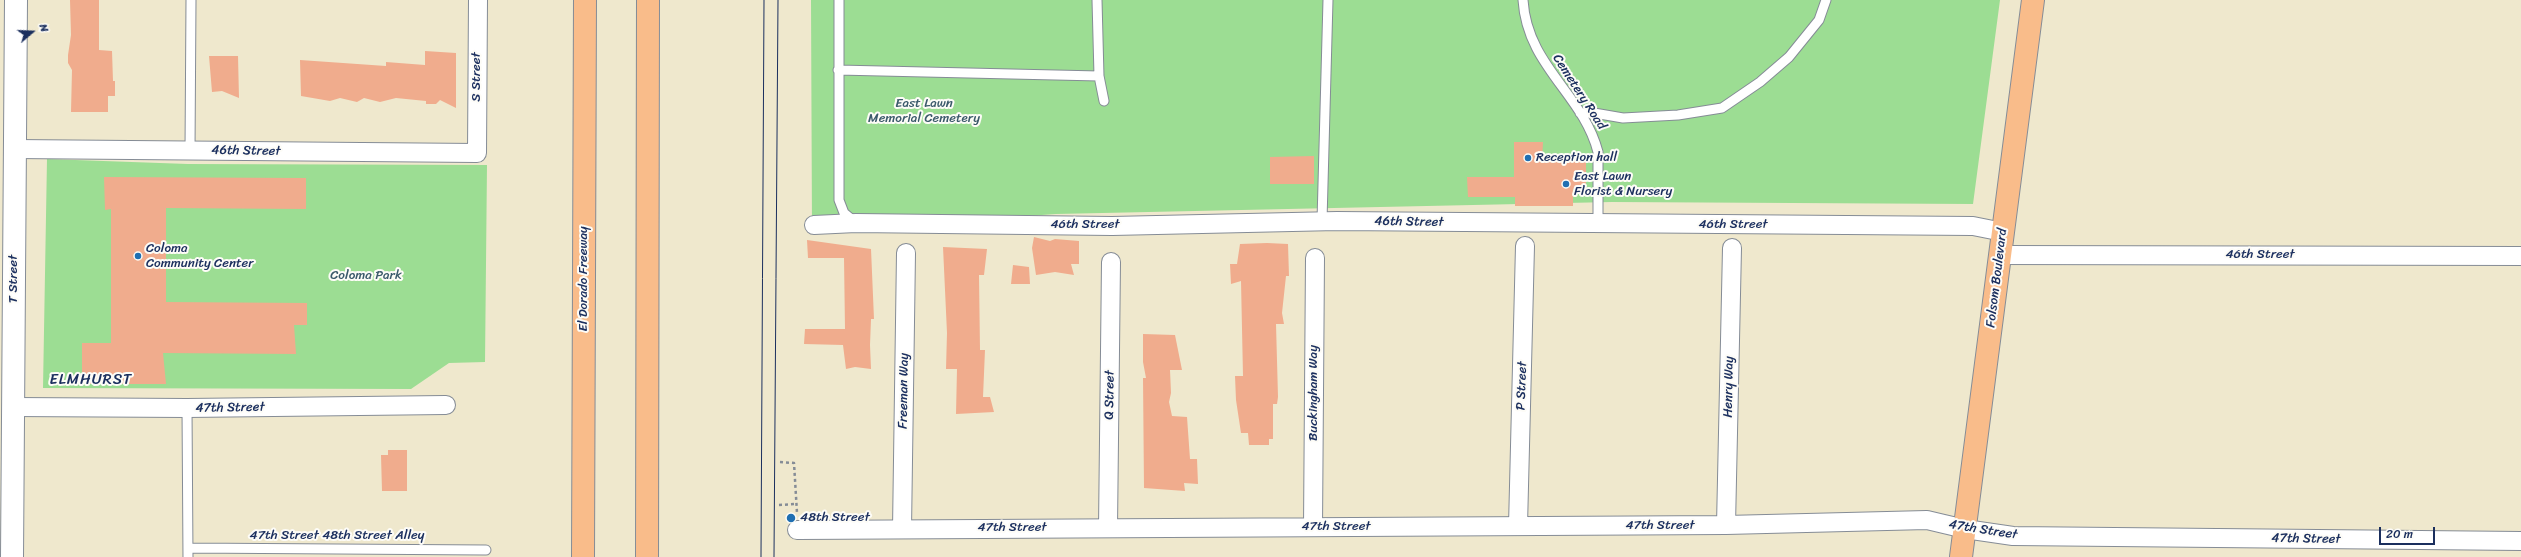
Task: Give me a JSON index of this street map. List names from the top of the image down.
{
  "streets": {
    "main road": ["Folsom Boulevard", "El Dorado Freeway"],
    "street": [
      "S Street",
      "46th Street",
      "T Street",
      "P Street",
      "Henry Way",
      "Freeman Way",
      "Buckingham Way",
      "Q Street",
      "47th Street"
    ],
    "lane": ["Cemetery Road", "47th Street 48th Street Alley"]
  },
  "crossings": [
    ["S Street", "46th Street"],
    ["Cemetery Road", "46th Street"],
    ["46th Street", "Folsom Boulevard"],
    ["46th Street", "T Street"],
    ["Folsom Boulevard", "47th Street"],
    ["T Street", "47th Street"],
    ["P Street", "47th Street"],
    ["Henry Way", "47th Street"],
    ["Freeman Way", "47th Street"],
    ["Buckingham Way", "47th Street"],
    ["Q Street", "47th Street"]
  ],
  "districts": ["ELMHURST"],
  "parks": ["East Lawn Memorial Cemetery", "Coloma Park"],
  "places": [
    "Reception hall",
    "East Lawn Florist & Nursery",
    "Coloma Community Center",
    "48th Street"
  ],
  "scale_bar": "20 m",
  "north": "right"
}
